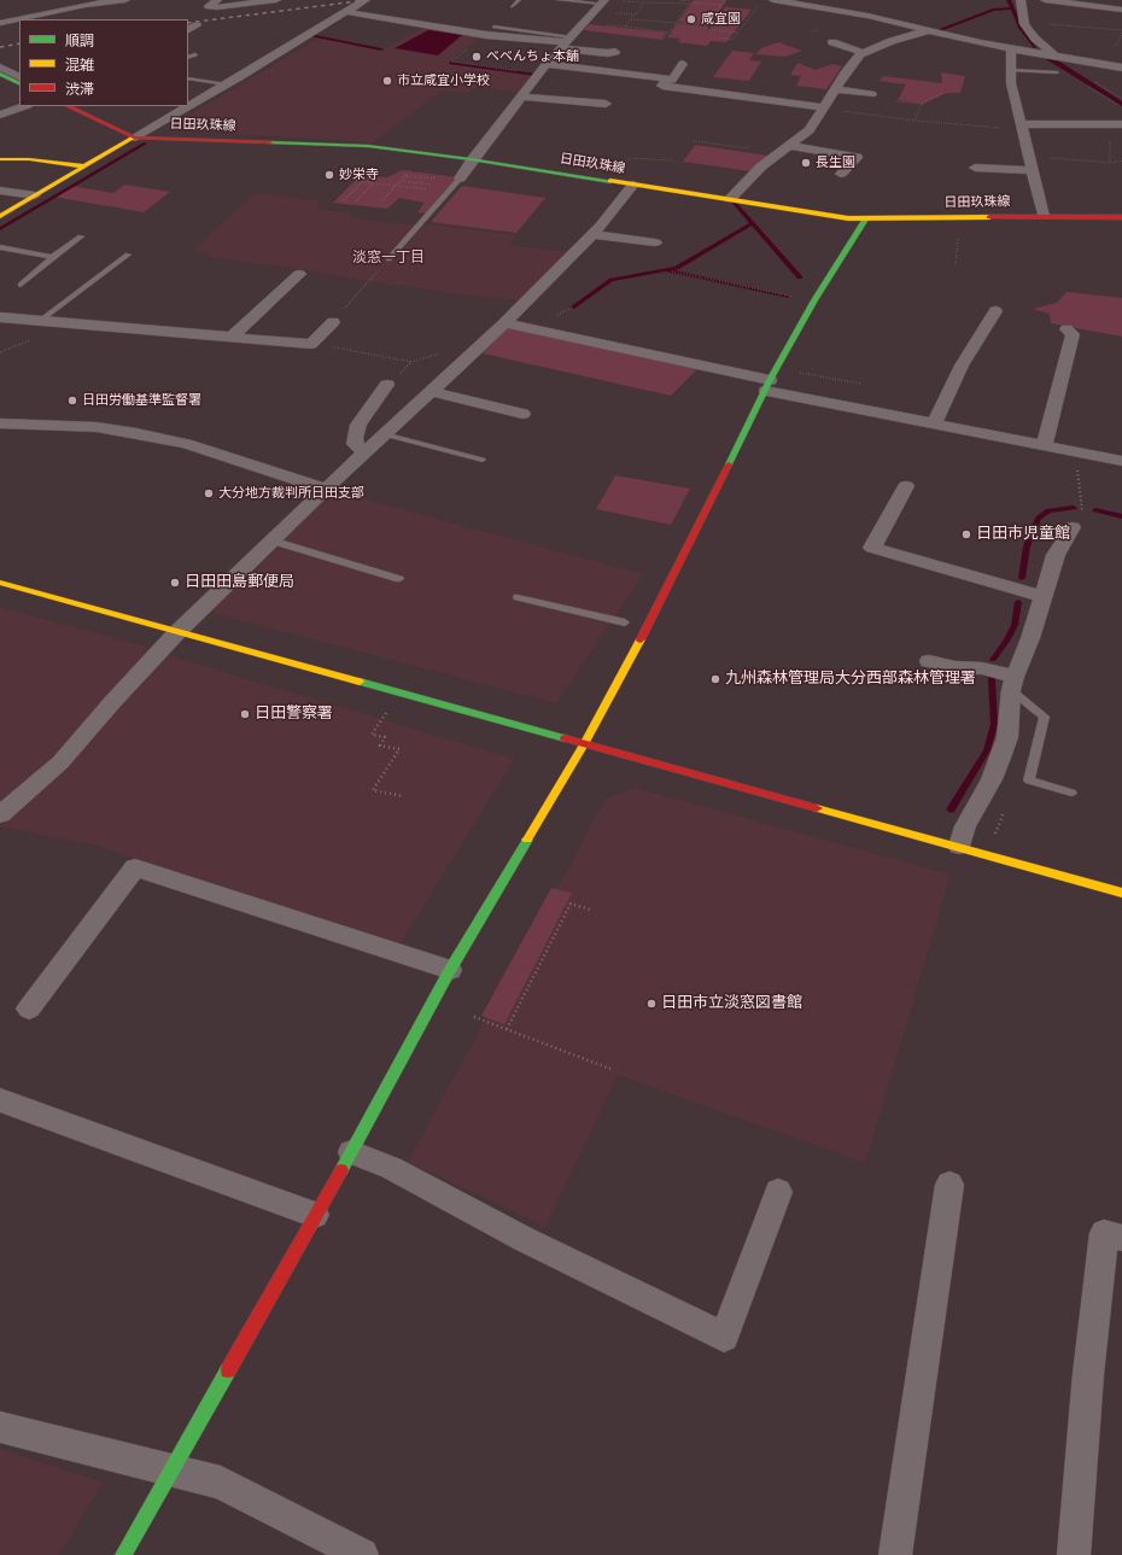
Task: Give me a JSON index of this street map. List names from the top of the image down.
{
  "streets": {
    "street": ["日田玖珠線"]
  },
  "districts": ["淡窓一丁目"],
  "places": [
    "咸宜園",
    "べべんちょ本舗",
    "市立咸宜小学校",
    "長生園",
    "妙栄寺",
    "日田労働基準監督署",
    "大分地方裁判所日田支部",
    "日田市児童館",
    "日田田島郵便局",
    "九州森林管理局大分西部森林管理署",
    "日田警察署",
    "日田市立淡窓図書館"
  ],
  "legend": ["順調", "混雑", "渋滞"]
}
